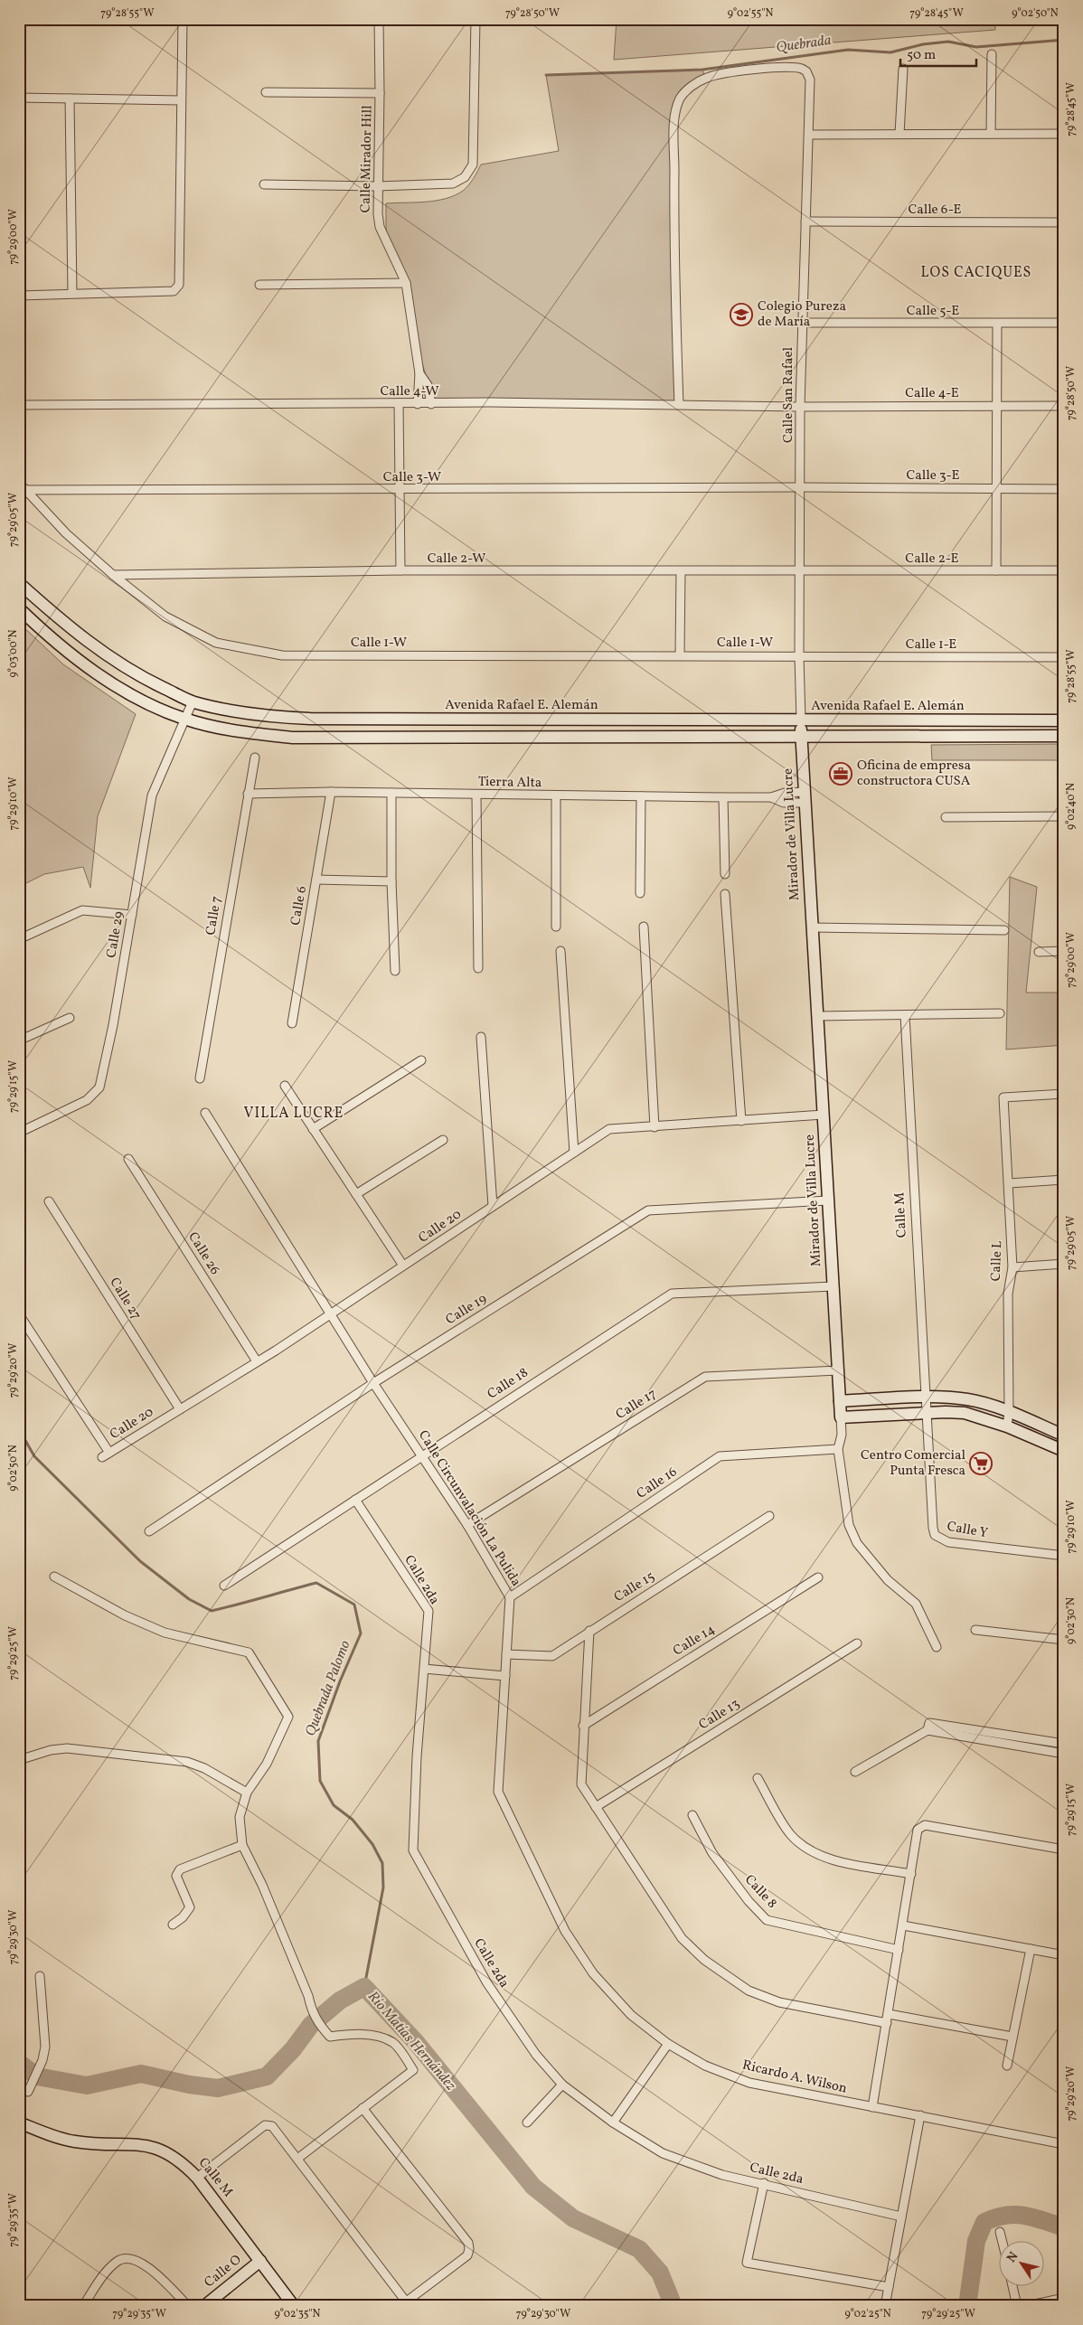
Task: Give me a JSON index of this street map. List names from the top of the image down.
{
  "streets": {
    "main road": [
      "Avenida Rafael E. Alemán",
      "Mirador de Villa Lucre",
      "Calle M",
      "Calle O"
    ],
    "street": [
      "Calle Mirador Hill",
      "Calle 6-E",
      "Calle 5-E",
      "Calle 4-W",
      "Calle 4-E",
      "Calle San Rafael",
      "Calle 3-E",
      "Calle 3-W",
      "Calle 2-W",
      "Calle 2-E",
      "Calle 1-W",
      "Calle 1-E",
      "Tierra Alta",
      "Calle 6",
      "Calle 7",
      "Calle 29",
      "Calle 20",
      "Calle 26",
      "Calle L",
      "Calle 27",
      "Calle 19",
      "Calle 18",
      "Calle 17",
      "Calle 16",
      "Calle Circunvalación La Pulida",
      "Calle Y",
      "Calle 2da",
      "Calle 15",
      "Calle 14",
      "Calle 13",
      "Calle 8",
      "Ricardo A. Wilson"
    ]
  },
  "crossings": [
    ["Calle Mirador Hill", "Calle 4-W"],
    ["Calle 6-E", "Calle San Rafael"],
    ["Calle 5-E", "Calle San Rafael"],
    ["Calle 4-W", "Calle 4-E"],
    ["Calle 4-W", "Calle San Rafael"],
    ["Calle 4-E", "Calle San Rafael"],
    ["Calle San Rafael", "Calle 3-E"],
    ["Calle San Rafael", "Calle 3-W"],
    ["Calle San Rafael", "Calle 2-W"],
    ["Calle San Rafael", "Calle 2-E"],
    ["Calle San Rafael", "Calle 1-W"],
    ["Calle San Rafael", "Calle 1-E"],
    ["Calle San Rafael", "Avenida Rafael E. Alemán"],
    ["Calle San Rafael", "Mirador de Villa Lucre"],
    ["Calle 3-E", "Calle 3-W"],
    ["Calle 3-W", "Calle 1-W"],
    ["Calle 2-W", "Calle 2-E"],
    ["Calle 2-W", "Calle 1-W"],
    ["Calle 1-W", "Calle 1-E"],
    ["Avenida Rafael E. Alemán", "Mirador de Villa Lucre"],
    ["Avenida Rafael E. Alemán", "Calle 29"],
    ["Tierra Alta", "Mirador de Villa Lucre"],
    ["Tierra Alta", "Calle 6"],
    ["Tierra Alta", "Calle 7"],
    ["Mirador de Villa Lucre", "Calle 20"],
    ["Mirador de Villa Lucre", "Calle 19"],
    ["Mirador de Villa Lucre", "Calle 18"],
    ["Mirador de Villa Lucre", "Calle 17"],
    ["Mirador de Villa Lucre", "Calle 16"],
    ["Calle M", "Calle Y"],
    ["Calle M", "Calle O"],
    ["Calle 20", "Calle 26"],
    ["Calle 20", "Calle 27"],
    ["Calle 20", "Calle Circunvalación La Pulida"],
    ["Calle 19", "Calle Circunvalación La Pulida"],
    ["Calle 18", "Calle Circunvalación La Pulida"],
    ["Calle 18", "Calle 2da"],
    ["Calle 17", "Calle Circunvalación La Pulida"],
    ["Calle 16", "Calle Circunvalación La Pulida"],
    ["Calle Circunvalación La Pulida", "Calle 15"],
    ["Calle Circunvalación La Pulida", "Ricardo A. Wilson"]
  ],
  "districts": ["LOS CACIQUES", "VILLA LUCRE"],
  "water": ["Quebrada", "Quebrada Palomo", "Río Matías Hernández"],
  "places": {
    "school or university": ["Colegio Pureza de María"],
    "office": ["Oficina de empresa constructora CUSA"],
    "supermarket": ["Centro Comercial Punta Fresca"]
  },
  "scale_bar": "50 m",
  "north": "top left",
  "coordinates": [
    "79°28'55\"W",
    "79°28'50\"W",
    "9°02'55\"N",
    "79°28'45\"W",
    "9°02'50\"N",
    "79°29'00\"W",
    "79°29'05\"W",
    "9°03'00\"N",
    "79°29'10\"W",
    "9°02'40\"N",
    "79°29'15\"W",
    "79°29'20\"W",
    "9°02'30\"N",
    "79°29'25\"W",
    "79°29'30\"W",
    "79°29'35\"W",
    "9°02'35\"N",
    "9°02'25\"N"
  ]
}
